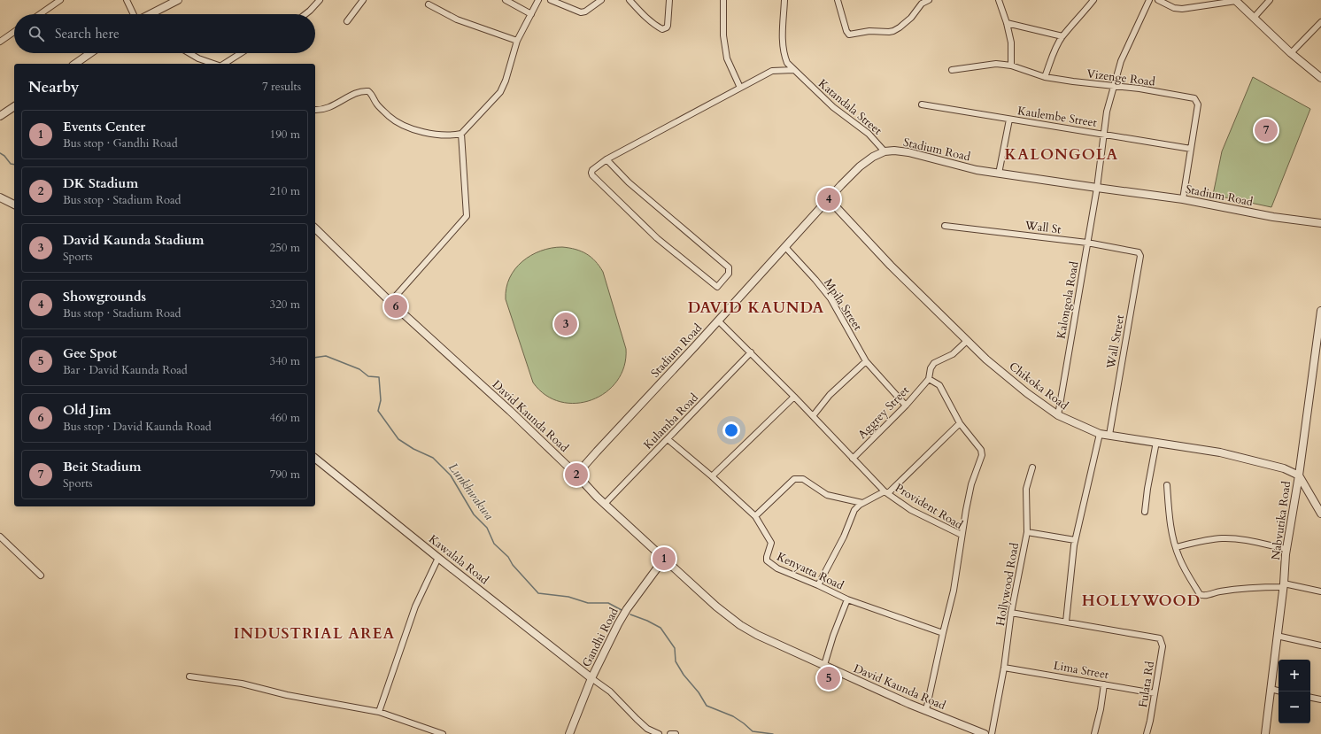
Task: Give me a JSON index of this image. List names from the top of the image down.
{
  "streets": {
    "street": [
      "Vizenge Road",
      "Katandala Street",
      "Kaulembe Street",
      "Stadium Road",
      "Wall St",
      "Kalongola Road",
      "Mpila Street",
      "Wall Street",
      "Chikoka Road",
      "Aggrey Street",
      "David Kaunda Road",
      "Kulamba Road",
      "Provident Road",
      "Nabvutika Road",
      "Kawalala Road",
      "Kenyatta Road",
      "Hollywood Road",
      "Gandhi Road",
      "Lima Street",
      "Fulata Rd"
    ]
  },
  "crossings": [
    ["Vizenge Road", "Kaulembe Street"],
    ["Vizenge Road", "Stadium Road"],
    ["Vizenge Road", "Kalongola Road"],
    ["Katandala Street", "Stadium Road"],
    ["Kaulembe Street", "Kalongola Road"],
    ["Stadium Road", "Kalongola Road"],
    ["Stadium Road", "Mpila Street"],
    ["Stadium Road", "Chikoka Road"],
    ["Stadium Road", "David Kaunda Road"],
    ["Stadium Road", "Provident Road"],
    ["Wall St", "Kalongola Road"],
    ["Wall St", "Wall Street"],
    ["Kalongola Road", "Chikoka Road"],
    ["Mpila Street", "Aggrey Street"],
    ["Wall Street", "Chikoka Road"],
    ["Chikoka Road", "Nabvutika Road"],
    ["Aggrey Street", "Provident Road"],
    ["David Kaunda Road", "Kulamba Road"],
    ["David Kaunda Road", "Provident Road"],
    ["David Kaunda Road", "Gandhi Road"],
    ["Kulamba Road", "Provident Road"],
    ["Kulamba Road", "Kenyatta Road"],
    ["Provident Road", "Kenyatta Road"],
    ["Kawalala Road", "Gandhi Road"],
    ["Hollywood Road", "Lima Street"],
    ["Lima Street", "Fulata Rd"]
  ],
  "districts": [
    "KALONGOLA",
    "DAVID KAUNDA",
    "HOLLYWOOD",
    "INDUSTRIAL AREA"
  ],
  "water": ["Lunkhwakwa"],
  "page": {
    "search": "Search here",
    "heading": ["Nearby", "7 results"],
    "list": [
      {
        "mark": "1",
        "name": "Events Center",
        "note": "Bus stop · Gandhi Road",
        "value": "190 m"
      },
      {
        "mark": "2",
        "name": "DK Stadium",
        "note": "Bus stop · Stadium Road",
        "value": "210 m"
      },
      {
        "mark": "3",
        "name": "David Kaunda Stadium",
        "note": "Sports",
        "value": "250 m"
      },
      {
        "mark": "4",
        "name": "Showgrounds",
        "note": "Bus stop · Stadium Road",
        "value": "320 m"
      },
      {
        "mark": "5",
        "name": "Gee Spot",
        "note": "Bar · David Kaunda Road",
        "value": "340 m"
      },
      {
        "mark": "6",
        "name": "Old Jim",
        "note": "Bus stop · David Kaunda Road",
        "value": "460 m"
      },
      {
        "mark": "7",
        "name": "Beit Stadium",
        "note": "Sports",
        "value": "790 m"
      }
    ],
    "pins": [
      "7",
      "4",
      "6",
      "3",
      "2",
      "1",
      "5"
    ],
    "map_buttons": ["+", "−"]
  }
}
